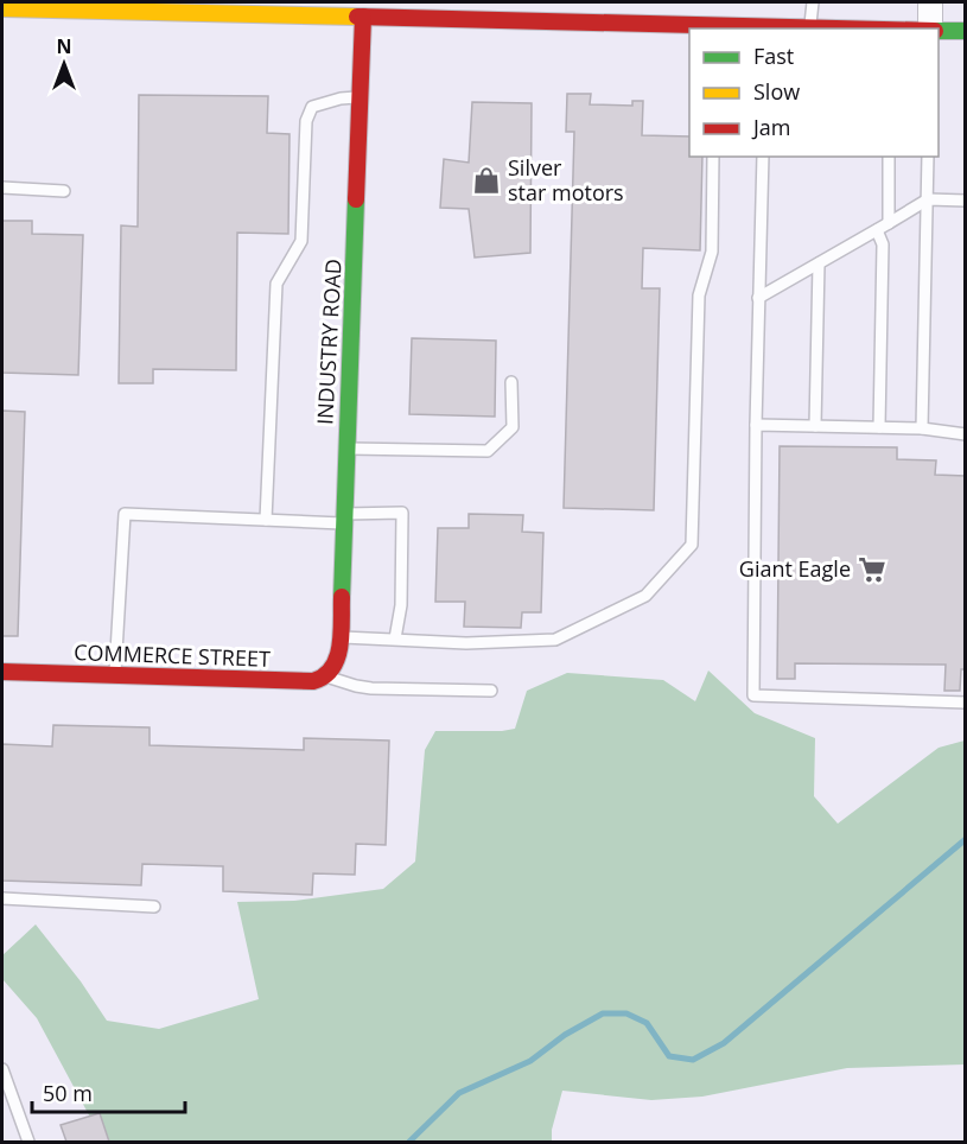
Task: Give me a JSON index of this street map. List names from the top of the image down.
{
  "streets": {
    "street": ["INDUSTRY ROAD", "COMMERCE STREET"]
  },
  "crossings": [
    ["INDUSTRY ROAD", "COMMERCE STREET"]
  ],
  "places": {
    "shop": ["Silver star motors"],
    "supermarket": ["Giant Eagle"]
  },
  "legend": ["Fast", "Slow", "Jam"],
  "scale_bar": "50 m",
  "north": "top"
}
